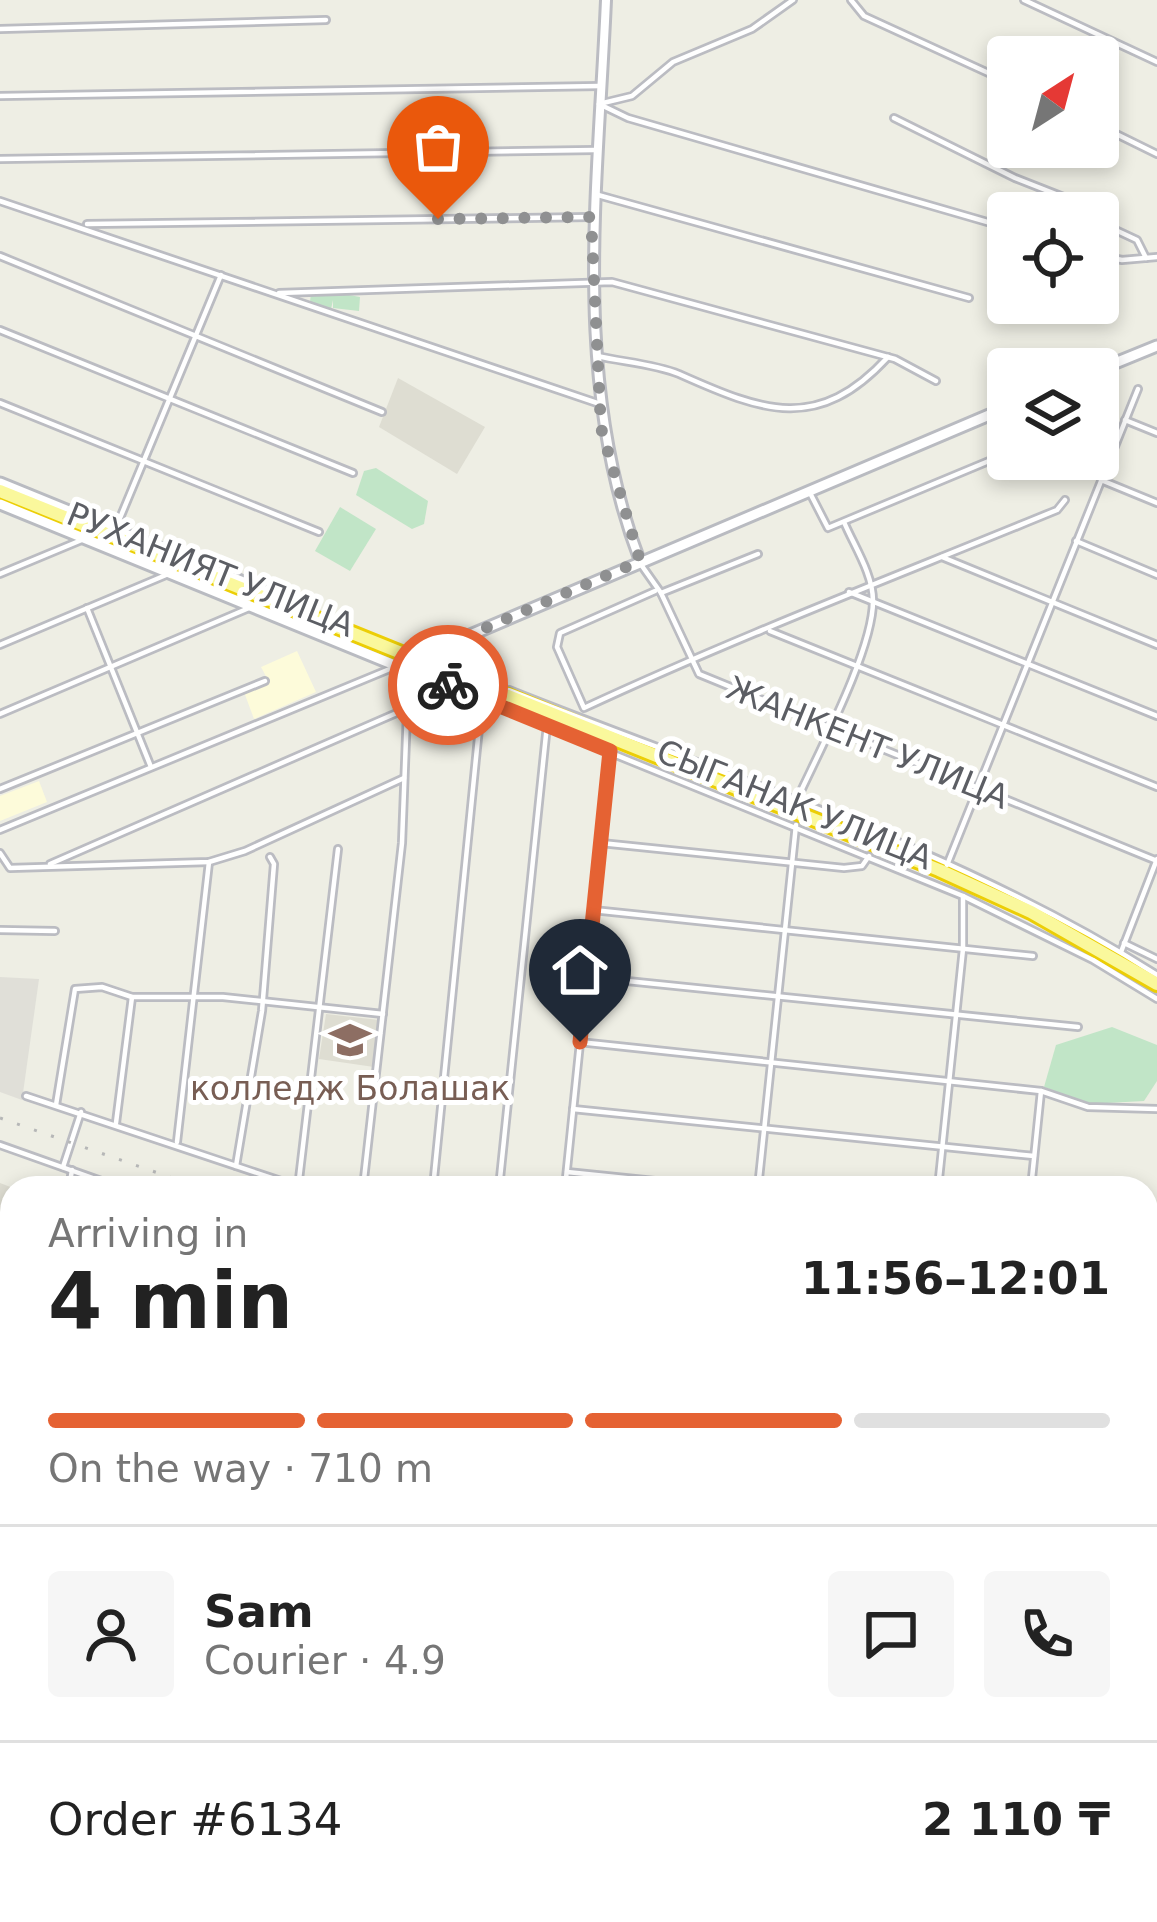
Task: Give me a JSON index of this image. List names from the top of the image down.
{
  "streets": {
    "main road": ["РУХАНИЯТ УЛИЦА"],
    "street": ["ЖАНКЕНТ УЛИЦА", "СЫГАНАК УЛИЦА"]
  },
  "crossings": [
    ["РУХАНИЯТ УЛИЦА", "СЫГАНАК УЛИЦА"]
  ],
  "places": {
    "school or university": ["колледж Болашак"]
  },
  "north": "top right",
  "page": {
    "heading": ["4 min", "Arriving in", "11:56–12:01"],
    "panel": [
      "Sam",
      "Courier · 4.9",
      "Order #6134",
      "2 110 ₸"
    ],
    "bar": "On the way · 710 m"
  }
}
